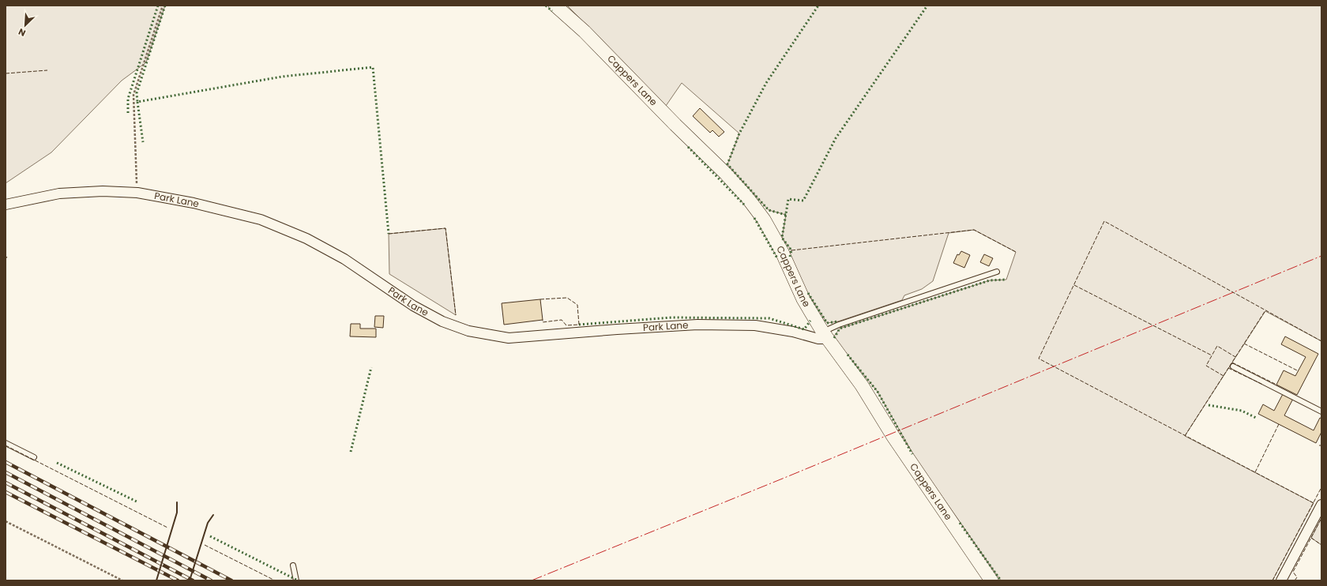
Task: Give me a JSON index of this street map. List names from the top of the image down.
{
  "streets": {
    "street": ["Cappers Lane", "Park Lane"]
  },
  "crossings": [
    ["Cappers Lane", "Park Lane"]
  ],
  "north": "bottom left"
}
